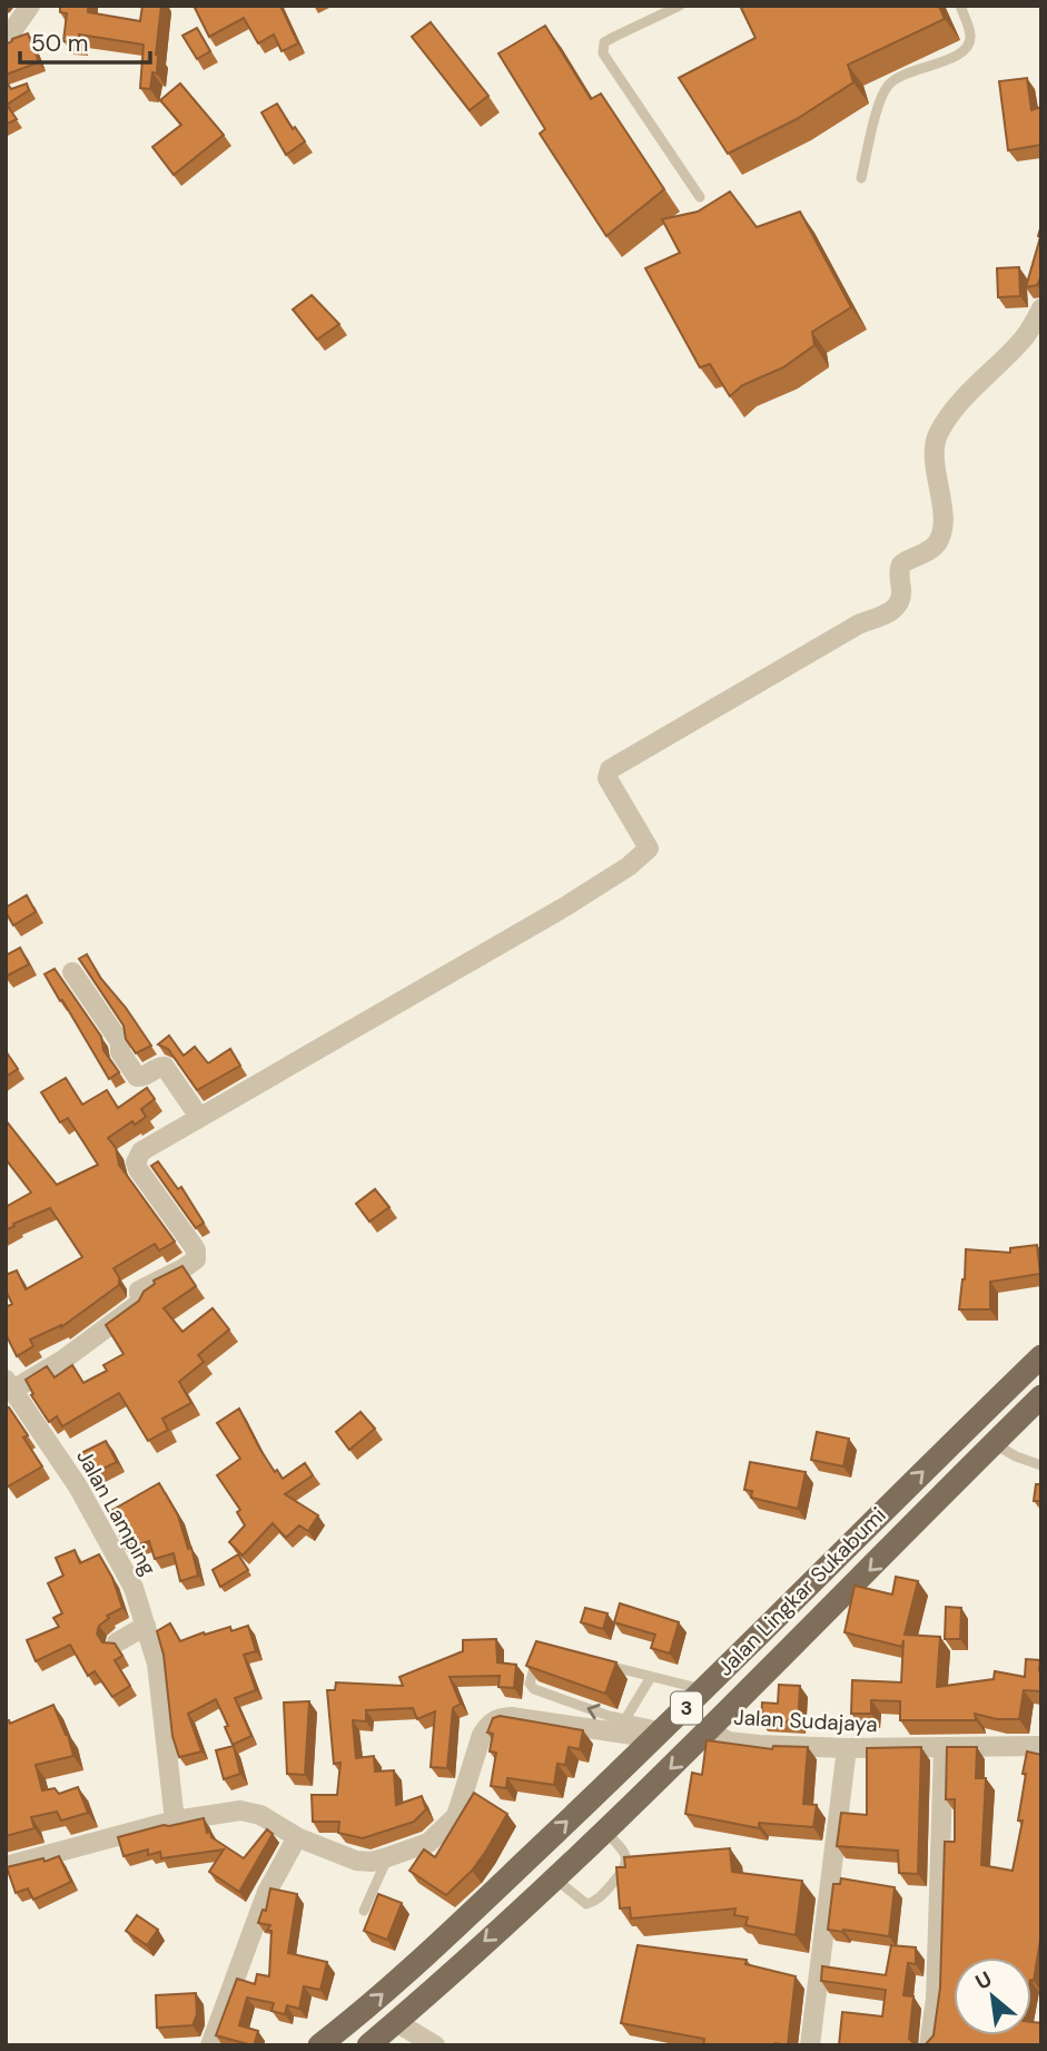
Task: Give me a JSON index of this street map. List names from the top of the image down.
{
  "streets": {
    "main road": ["Jalan Lingkar Sukabumi", "3"],
    "street": ["Jalan Lamping", "Jalan Sudajaya"]
  },
  "crossings": [
    ["Jalan Lingkar Sukabumi", "Jalan Sudajaya"]
  ],
  "scale_bar": "50 m",
  "north": "top left"
}
